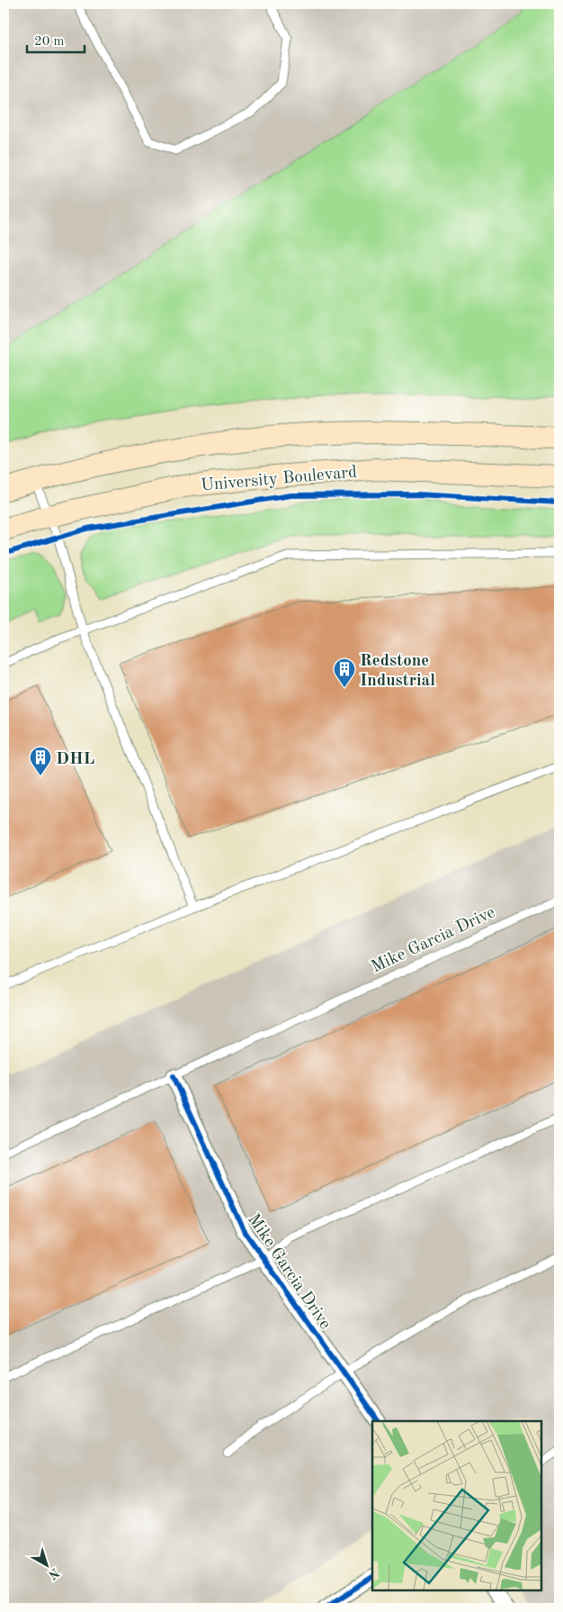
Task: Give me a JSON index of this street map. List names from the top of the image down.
{
  "streets": {
    "main road": ["University Boulevard"],
    "street": ["Mike Garcia Drive"]
  },
  "places": {
    "building": ["Redstone Industrial", "DHL"]
  },
  "scale_bar": "20 m",
  "north": "bottom right"
}
